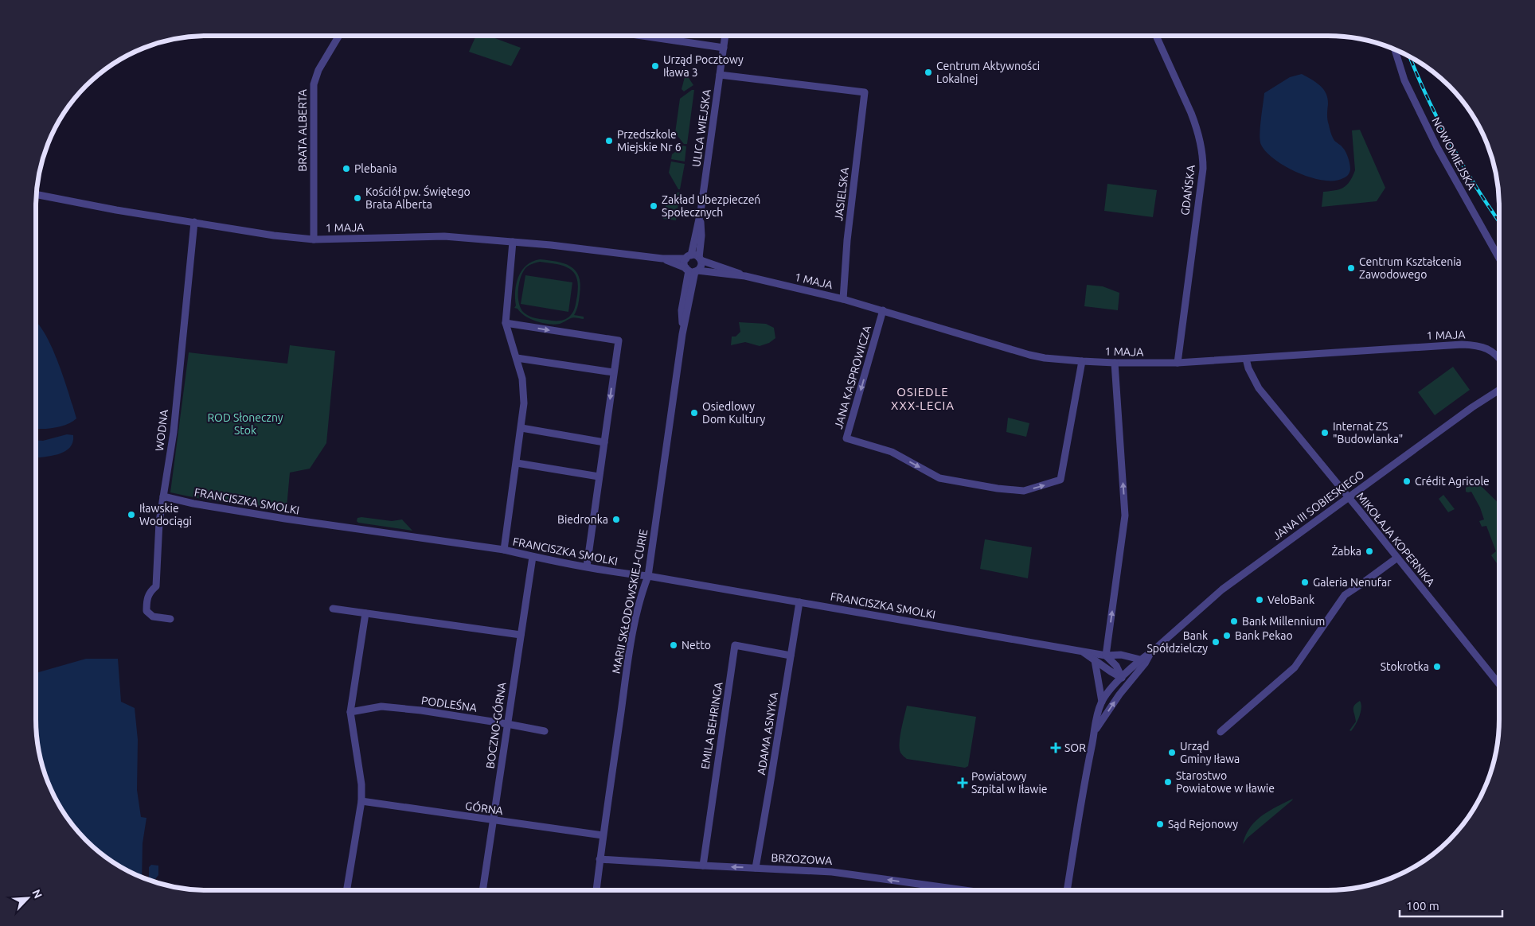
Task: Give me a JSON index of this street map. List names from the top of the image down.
{
  "streets": {
    "street": [
      "ULICA WIEJSKA",
      "BRATA ALBERTA",
      "NOWOMIEJSKA",
      "GDAŃSKA",
      "JASIELSKA",
      "1 MAJA",
      "JANA KASPROWICZA",
      "WODNA",
      "FRANCISZKA SMOLKI",
      "JANA III SOBIESKIEGO",
      "MIKOŁAJA KOPERNIKA",
      "MARII SKŁODOWSKIEJ-CURIE",
      "PODLEŚNA",
      "BOCZNO-GÓRNA",
      "EMILA BEHRINGA",
      "ADAMA ASNYKA",
      "GÓRNA",
      "BRZOZOWA"
    ]
  },
  "crossings": [
    ["ULICA WIEJSKA", "JASIELSKA"],
    ["BRATA ALBERTA", "1 MAJA"],
    ["GDAŃSKA", "1 MAJA"],
    ["JASIELSKA", "1 MAJA"],
    ["1 MAJA", "JANA KASPROWICZA"],
    ["1 MAJA", "WODNA"],
    ["1 MAJA", "MIKOŁAJA KOPERNIKA"],
    ["1 MAJA", "MARII SKŁODOWSKIEJ-CURIE"],
    ["WODNA", "FRANCISZKA SMOLKI"],
    ["FRANCISZKA SMOLKI", "JANA III SOBIESKIEGO"],
    ["FRANCISZKA SMOLKI", "MARII SKŁODOWSKIEJ-CURIE"],
    ["FRANCISZKA SMOLKI", "BOCZNO-GÓRNA"],
    ["FRANCISZKA SMOLKI", "ADAMA ASNYKA"],
    ["JANA III SOBIESKIEGO", "MIKOŁAJA KOPERNIKA"],
    ["MARII SKŁODOWSKIEJ-CURIE", "GÓRNA"],
    ["MARII SKŁODOWSKIEJ-CURIE", "BRZOZOWA"],
    ["PODLEŚNA", "BOCZNO-GÓRNA"],
    ["BOCZNO-GÓRNA", "GÓRNA"],
    ["EMILA BEHRINGA", "ADAMA ASNYKA"],
    ["EMILA BEHRINGA", "BRZOZOWA"],
    ["ADAMA ASNYKA", "BRZOZOWA"]
  ],
  "one_way": ["BRZOZOWA"],
  "districts": ["OSIEDLE XXX-LECIA"],
  "parks": ["ROD Słoneczny Stok"],
  "places": {
    "other": [
      "Urząd Pocztowy Iława 3",
      "Centrum Aktywności Lokalnej",
      "Przedszkole Miejskie Nr 6",
      "Plebania",
      "Kościół pw. Świętego Brata Alberta",
      "Zakład Ubezpieczeń Społecznych",
      "Centrum Kształcenia Zawodowego",
      "Osiedlowy Dom Kultury",
      "Internat ZS \"Budowlanka\"",
      "Crédit Agricole",
      "Iławskie Wodociągi",
      "Biedronka",
      "Żabka",
      "Galeria Nenufar",
      "VeloBank",
      "Bank Millennium",
      "Bank Pekao",
      "Bank Spółdzielczy",
      "Netto",
      "Stokrotka",
      "Urząd Gminy Iława",
      "Starostwo Powiatowe w Iławie",
      "Sąd Rejonowy"
    ],
    "health": ["SOR", "Powiatowy Szpital w Iławie"]
  },
  "scale_bar": "100 m",
  "north": "top right"
}
